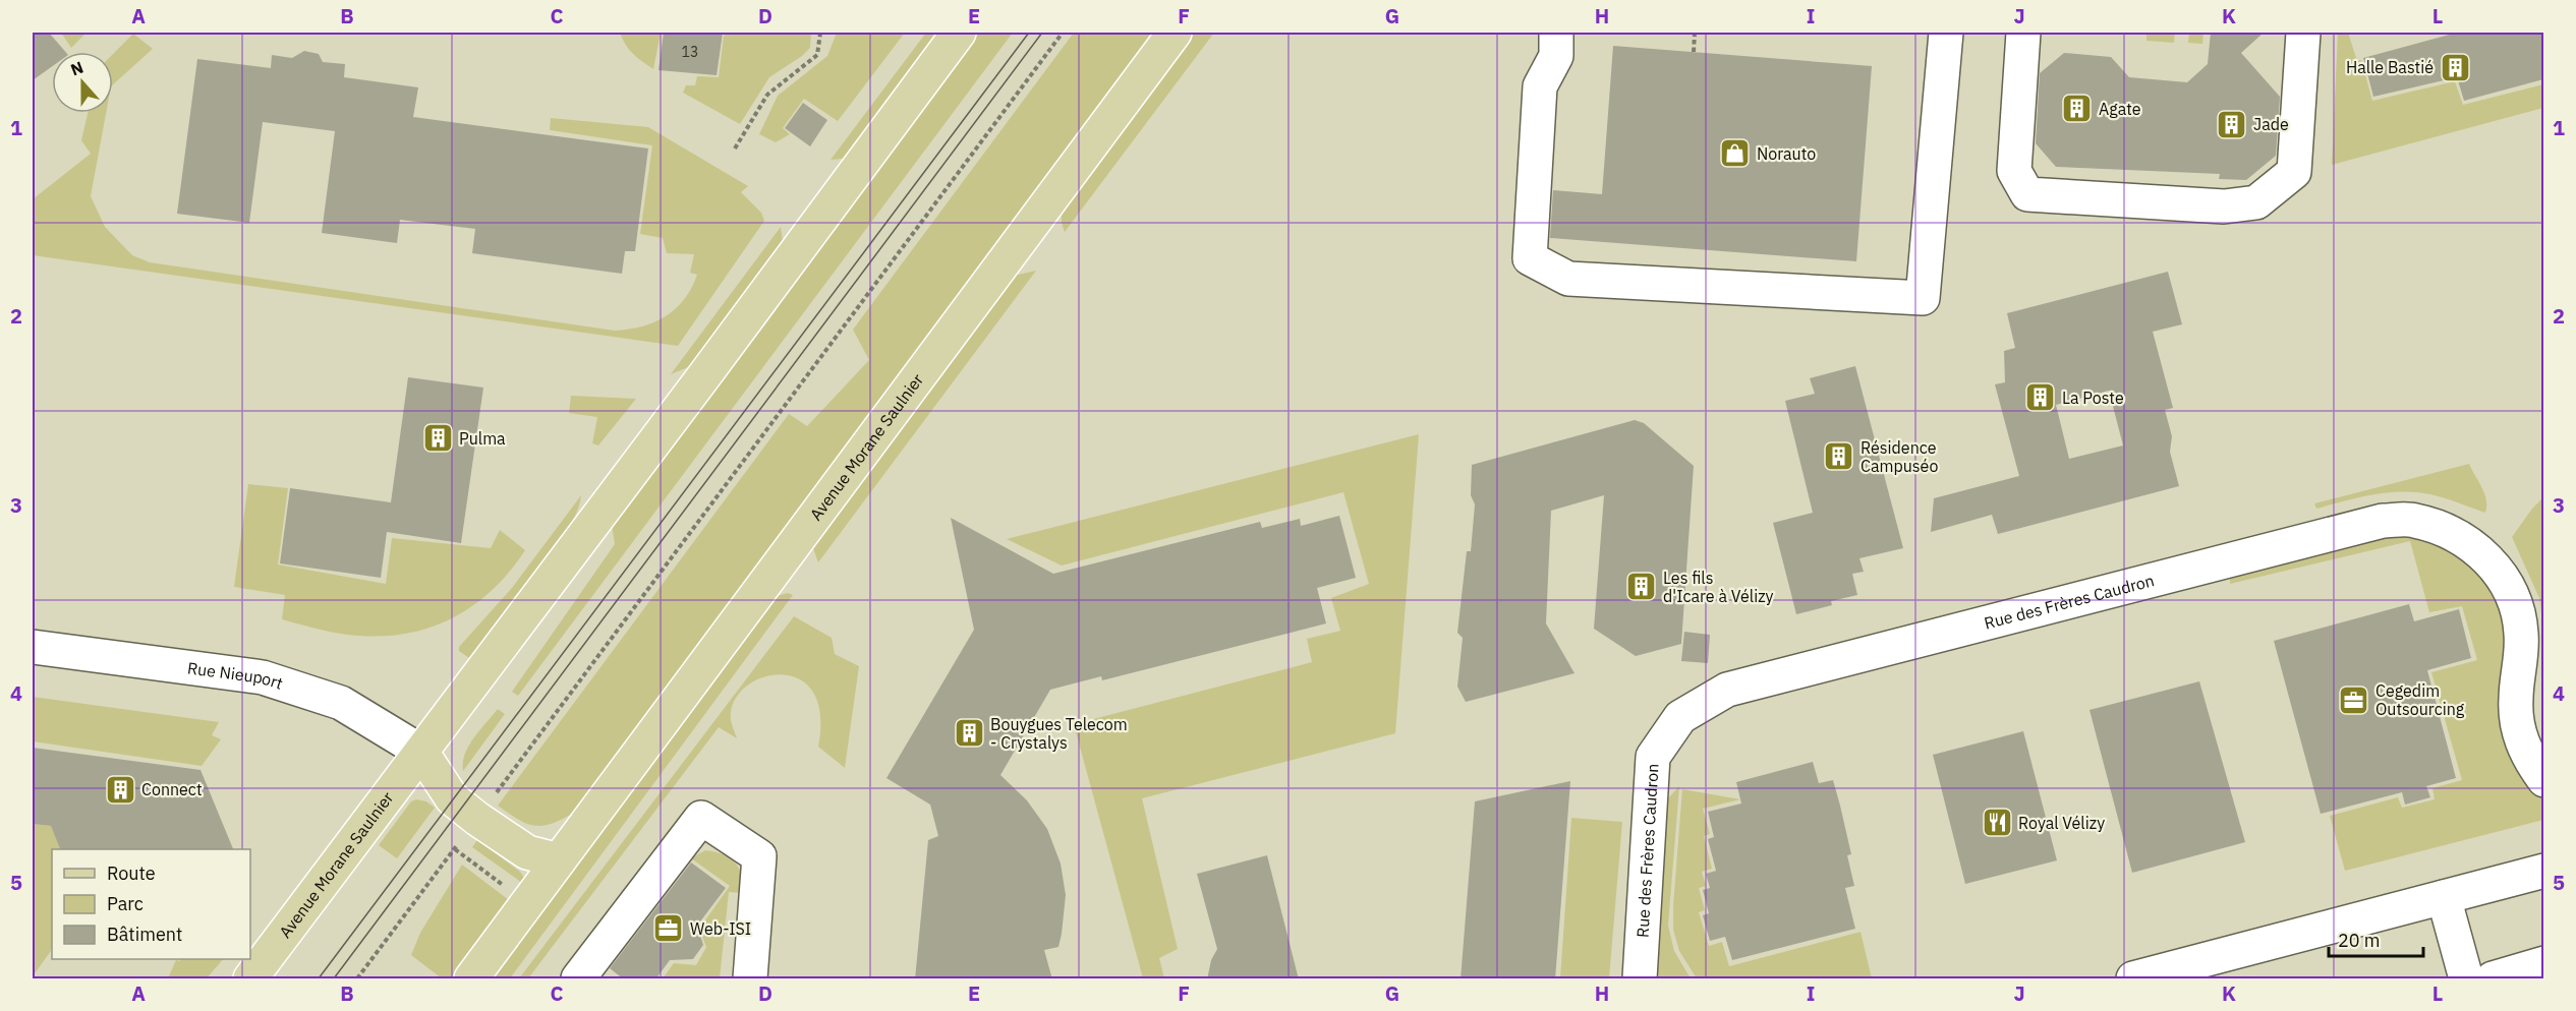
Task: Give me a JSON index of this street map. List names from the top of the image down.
{
  "streets": {
    "main road": ["Avenue Morane Saulnier"],
    "street": ["Rue des Frères Caudron", "Rue Nieuport"]
  },
  "crossings": [
    ["Avenue Morane Saulnier", "Rue Nieuport"]
  ],
  "places": {
    "building": [
      "Halle Bastié",
      "Agate",
      "Jade",
      "La Poste",
      "Pulma",
      "Résidence Campuséo",
      "Les fils d'Icare à Vélizy",
      "Bouygues Telecom - Crystalys",
      "Connect"
    ],
    "shop": ["Norauto"],
    "office": ["Cegedim Outsourcing", "Web-ISI"],
    "restaurant": ["Royal Vélizy"]
  },
  "house_numbers": ["13"],
  "legend": ["Route", "Parc", "Bâtiment"],
  "scale_bar": "20 m",
  "north": "top",
  "grid": {
    "columns": [
      "A",
      "B",
      "C",
      "D",
      "E",
      "F",
      "G",
      "H",
      "I",
      "J",
      "K",
      "L"
    ],
    "rows": [
      "1",
      "2",
      "3",
      "4",
      "5"
    ]
  }
}
